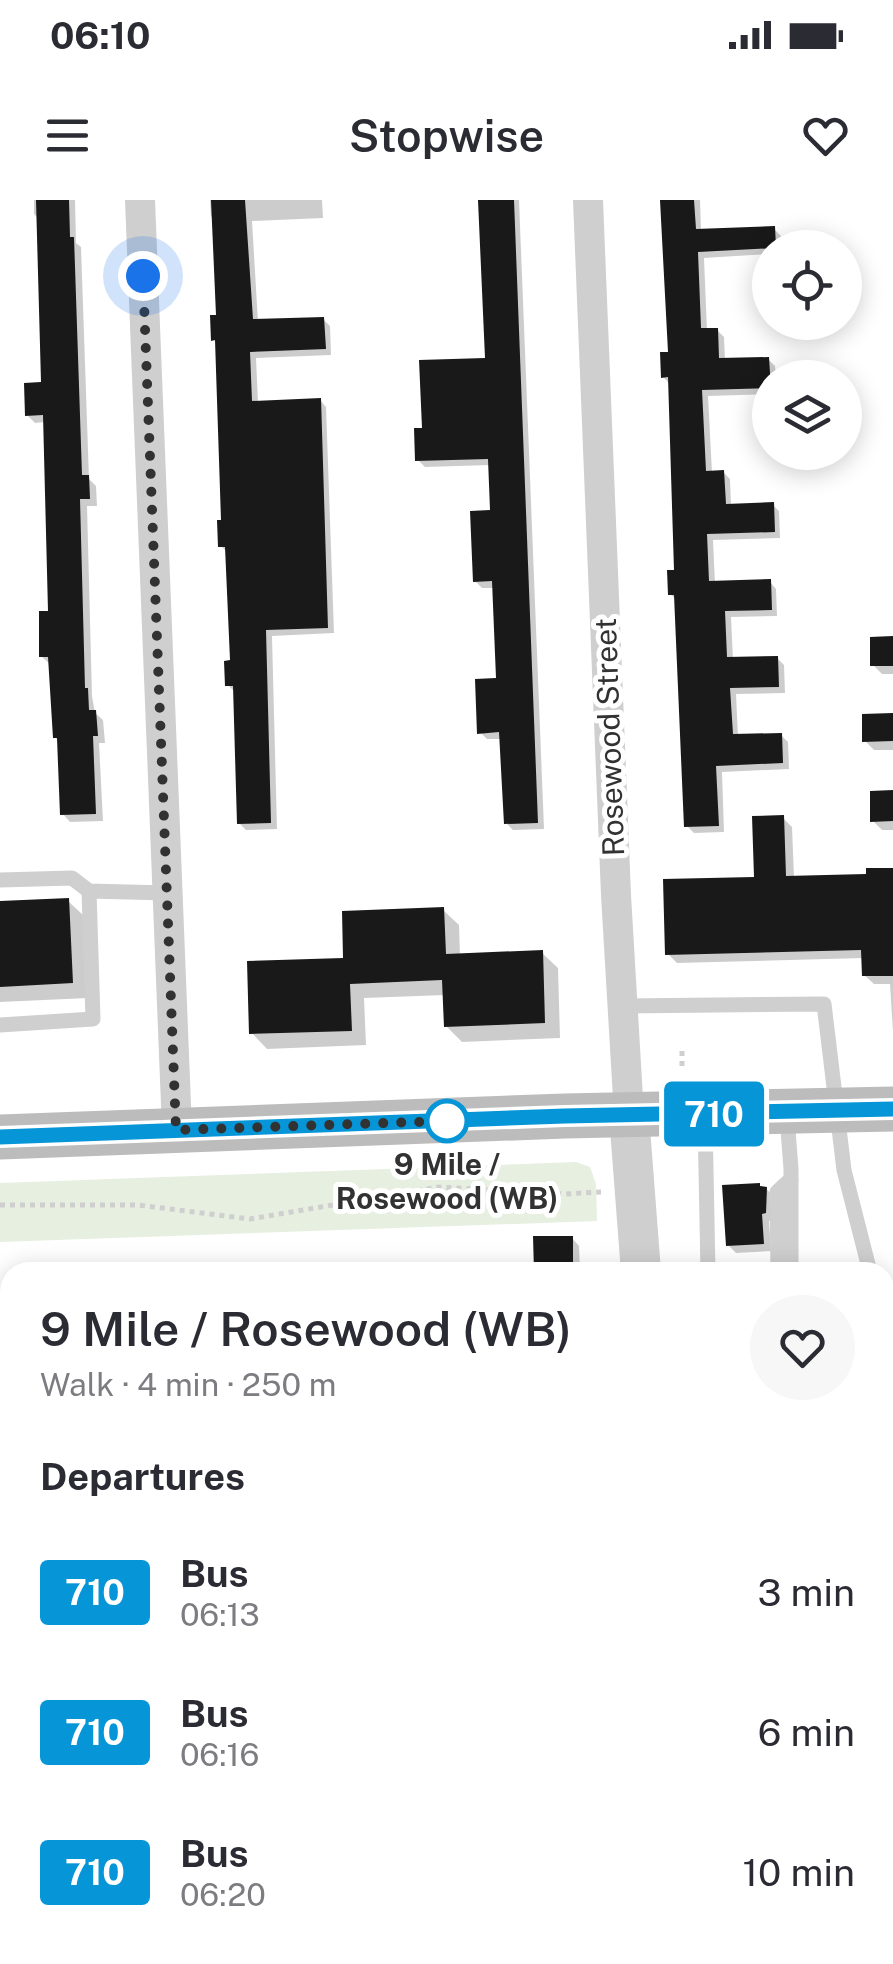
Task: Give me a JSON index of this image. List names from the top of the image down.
{
  "streets": {
    "street": ["Rosewood Street"]
  },
  "places": ["9 Mile / Rosewood (WB)"],
  "lines": ["bus line 710"],
  "page": {
    "status": "06:10",
    "header": "Stopwise",
    "on_map": "710",
    "heading": [
      ["9 Mile / Rosewood (WB)", "Walk · 4 min · 250 m"],
      "Departures"
    ],
    "list": [
      {
        "mark": "710",
        "name": "Bus",
        "note": "06:13",
        "value": "3 min"
      },
      {
        "mark": "710",
        "name": "Bus",
        "note": "06:16",
        "value": "6 min"
      },
      {
        "mark": "710",
        "name": "Bus",
        "note": "06:20",
        "value": "10 min"
      }
    ]
  }
}
